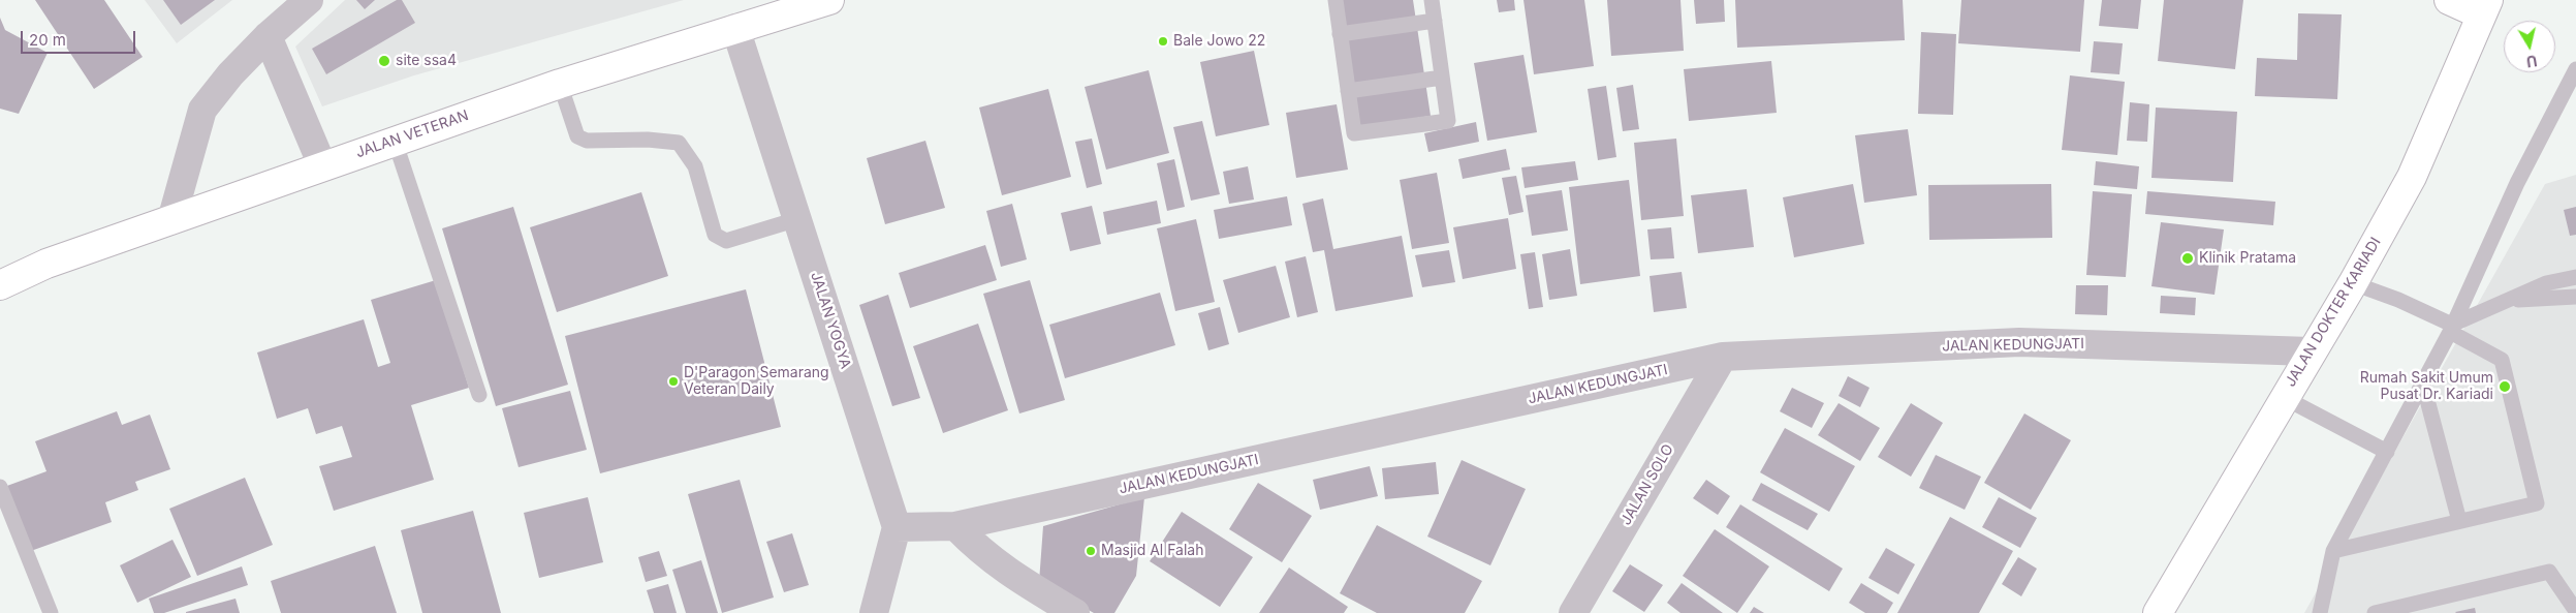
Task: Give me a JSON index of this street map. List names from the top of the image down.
{
  "streets": {
    "main road": ["JALAN VETERAN", "JALAN DOKTER KARIADI"],
    "street": ["JALAN YOGYA", "JALAN KEDUNGJATI", "JALAN SOLO"]
  },
  "crossings": [
    ["JALAN VETERAN", "JALAN YOGYA"],
    ["JALAN DOKTER KARIADI", "JALAN KEDUNGJATI"],
    ["JALAN YOGYA", "JALAN KEDUNGJATI"],
    ["JALAN KEDUNGJATI", "JALAN SOLO"]
  ],
  "places": [
    "Bale Jowo 22",
    "site ssa4",
    "Klinik Pratama",
    "D'Paragon Semarang Veteran Daily",
    "Rumah Sakit Umum Pusat Dr. Kariadi",
    "Masjid Al Falah"
  ],
  "scale_bar": "20 m",
  "north": "bottom"
}
